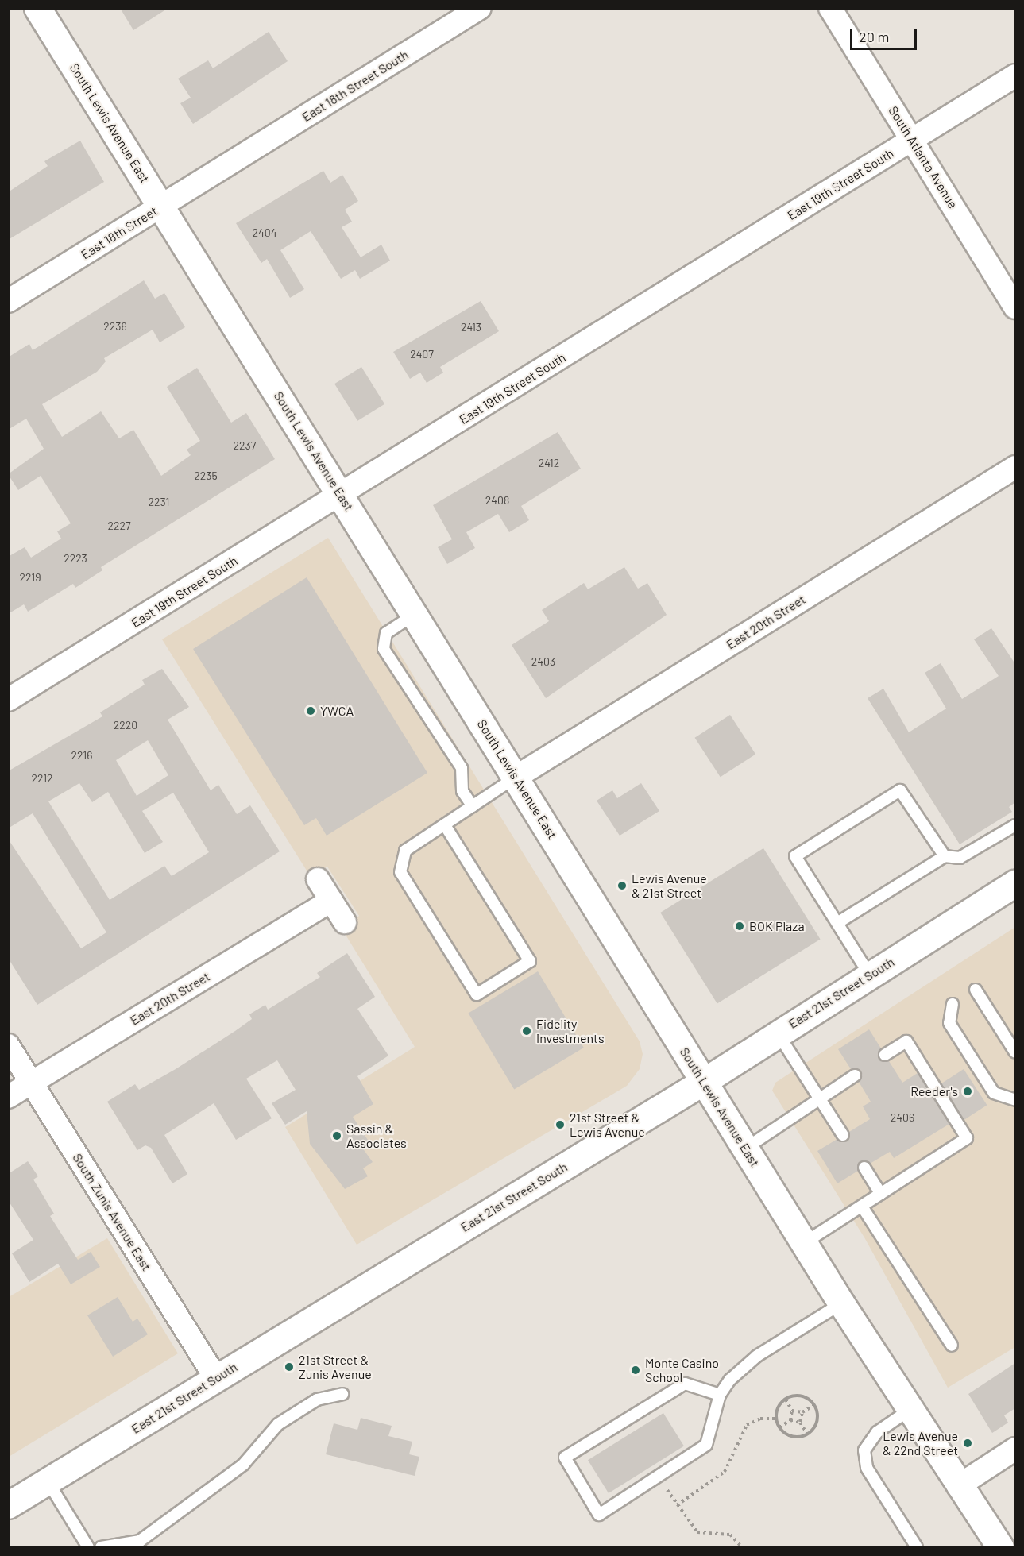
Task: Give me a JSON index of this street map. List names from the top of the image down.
{
  "streets": {
    "main road": ["South Lewis Avenue East", "East 21st Street South"],
    "street": [
      "East 18th Street South",
      "South Atlanta Avenue",
      "East 19th Street South",
      "East 18th Street",
      "East 20th Street",
      "South Zunis Avenue East"
    ]
  },
  "crossings": [
    ["East 18th Street South", "East 18th Street"],
    ["South Lewis Avenue East", "East 19th Street South"],
    ["South Lewis Avenue East", "East 18th Street"],
    ["South Lewis Avenue East", "East 20th Street"],
    ["South Lewis Avenue East", "East 21st Street South"],
    ["South Atlanta Avenue", "East 19th Street South"],
    ["East 20th Street", "South Zunis Avenue East"],
    ["East 21st Street South", "South Zunis Avenue East"]
  ],
  "places": [
    "YWCA",
    "Lewis Avenue & 21st Street",
    "BOK Plaza",
    "Fidelity Investments",
    "Reeder's",
    "21st Street & Lewis Avenue",
    "Sassin & Associates",
    "21st Street & Zunis Avenue",
    "Monte Casino School",
    "Lewis Avenue & 22nd Street"
  ],
  "house_numbers": [
    "2404",
    "2236",
    "2413",
    "2407",
    "2237",
    "2412",
    "2235",
    "2408",
    "2231",
    "2227",
    "2223",
    "2219",
    "2403",
    "2220",
    "2216",
    "2212",
    "2406"
  ],
  "scale_bar": "20 m"
}
